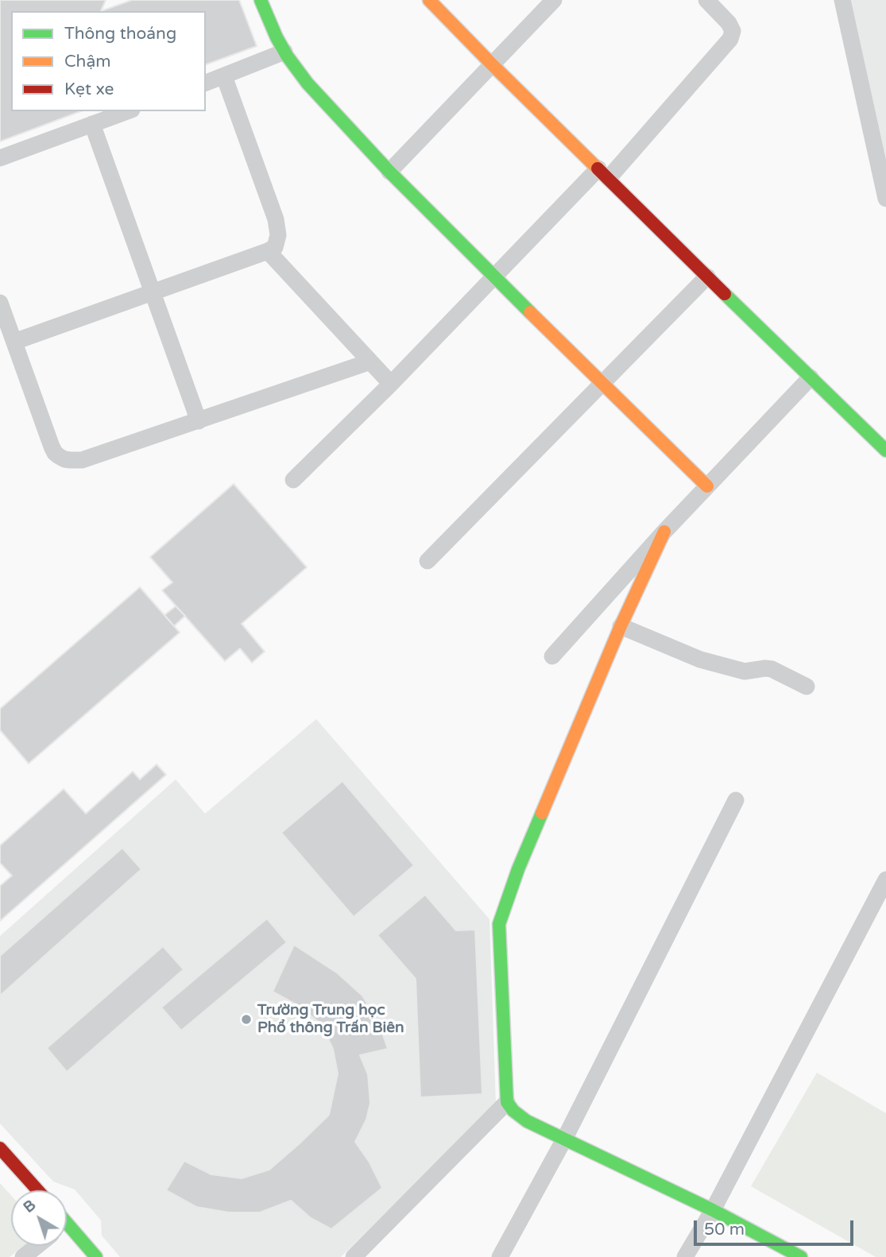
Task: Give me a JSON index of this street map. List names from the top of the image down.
{
  "places": ["Trường Trung học Phổ thông Trấn Biên"],
  "legend": ["Thông thoáng", "Chậm", "Kẹt xe"],
  "scale_bar": "50 m",
  "north": "top left"
}
